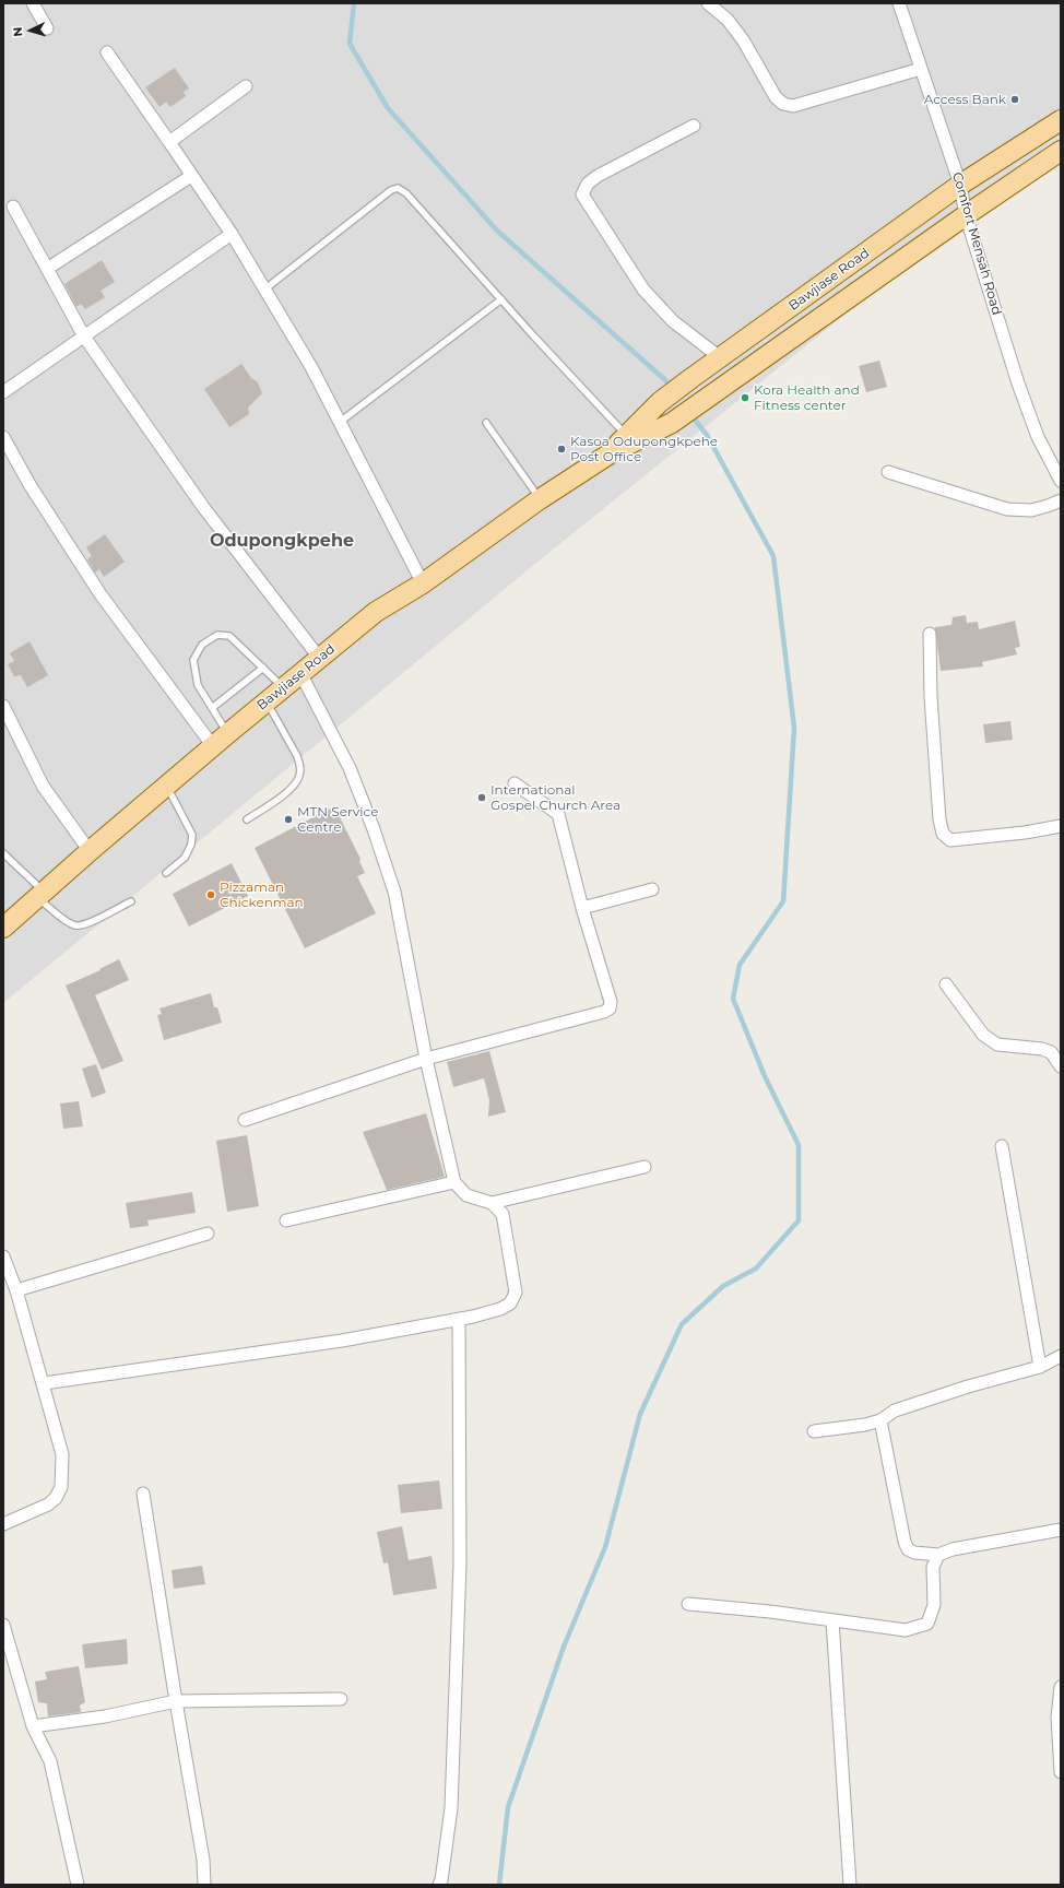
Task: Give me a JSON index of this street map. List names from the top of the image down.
{
  "streets": {
    "main road": ["Bawjiase Road"],
    "street": ["Comfort Mensah Road"]
  },
  "crossings": [
    ["Comfort Mensah Road", "Bawjiase Road"]
  ],
  "districts": ["Odupongkpehe"],
  "places": [
    "Access Bank",
    "Kora Health and Fitness center",
    "Kasoa Odupongkpehe Post Office",
    "International Gospel Church Area",
    "MTN Service Centre",
    "Pizzaman Chickenman"
  ],
  "north": "left"
}
